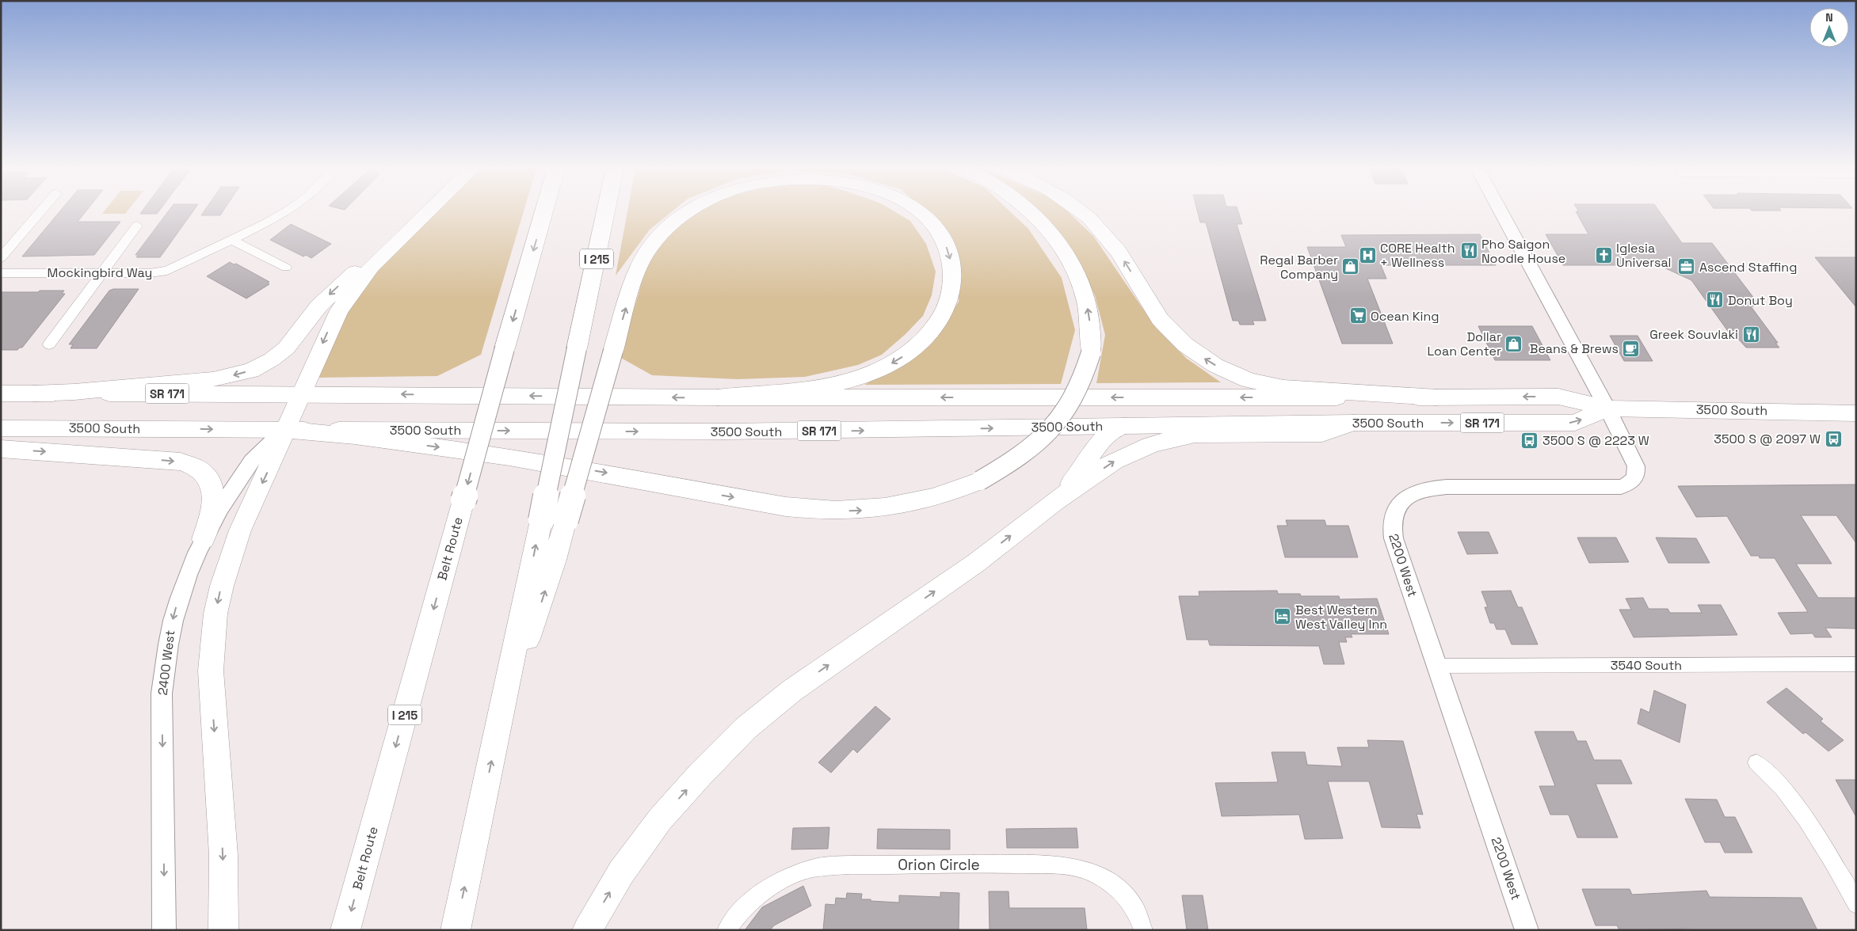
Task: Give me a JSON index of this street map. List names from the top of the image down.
{
  "streets": {
    "main road": [
      "I 215",
      "SR 171",
      "3500 South",
      "Belt Route"
    ],
    "street": [
      "Mockingbird Way",
      "2200 West",
      "2400 West",
      "3540 South",
      "Orion Circle"
    ]
  },
  "crossings": [
    ["3500 South", "2200 West"],
    ["3500 South", "2400 West"],
    ["2200 West", "3540 South"]
  ],
  "one_way": ["2400 West"],
  "places": {
    "restaurant": ["Pho Saigon Noodle House", "Donut Boy", "Greek Souvlaki"],
    "hospital": ["CORE Health + Wellness"],
    "church": ["Iglesia Universal"],
    "shop": ["Regal Barber Company", "Dollar Loan Center"],
    "office": ["Ascend Staffing"],
    "supermarket": ["Ocean King"],
    "cafe": ["Beans & Brews"],
    "bus stop": ["3500 S @ 2097 W", "3500 S @ 2223 W"],
    "hotel": ["Best Western West Valley Inn"]
  },
  "north": "top"
}
